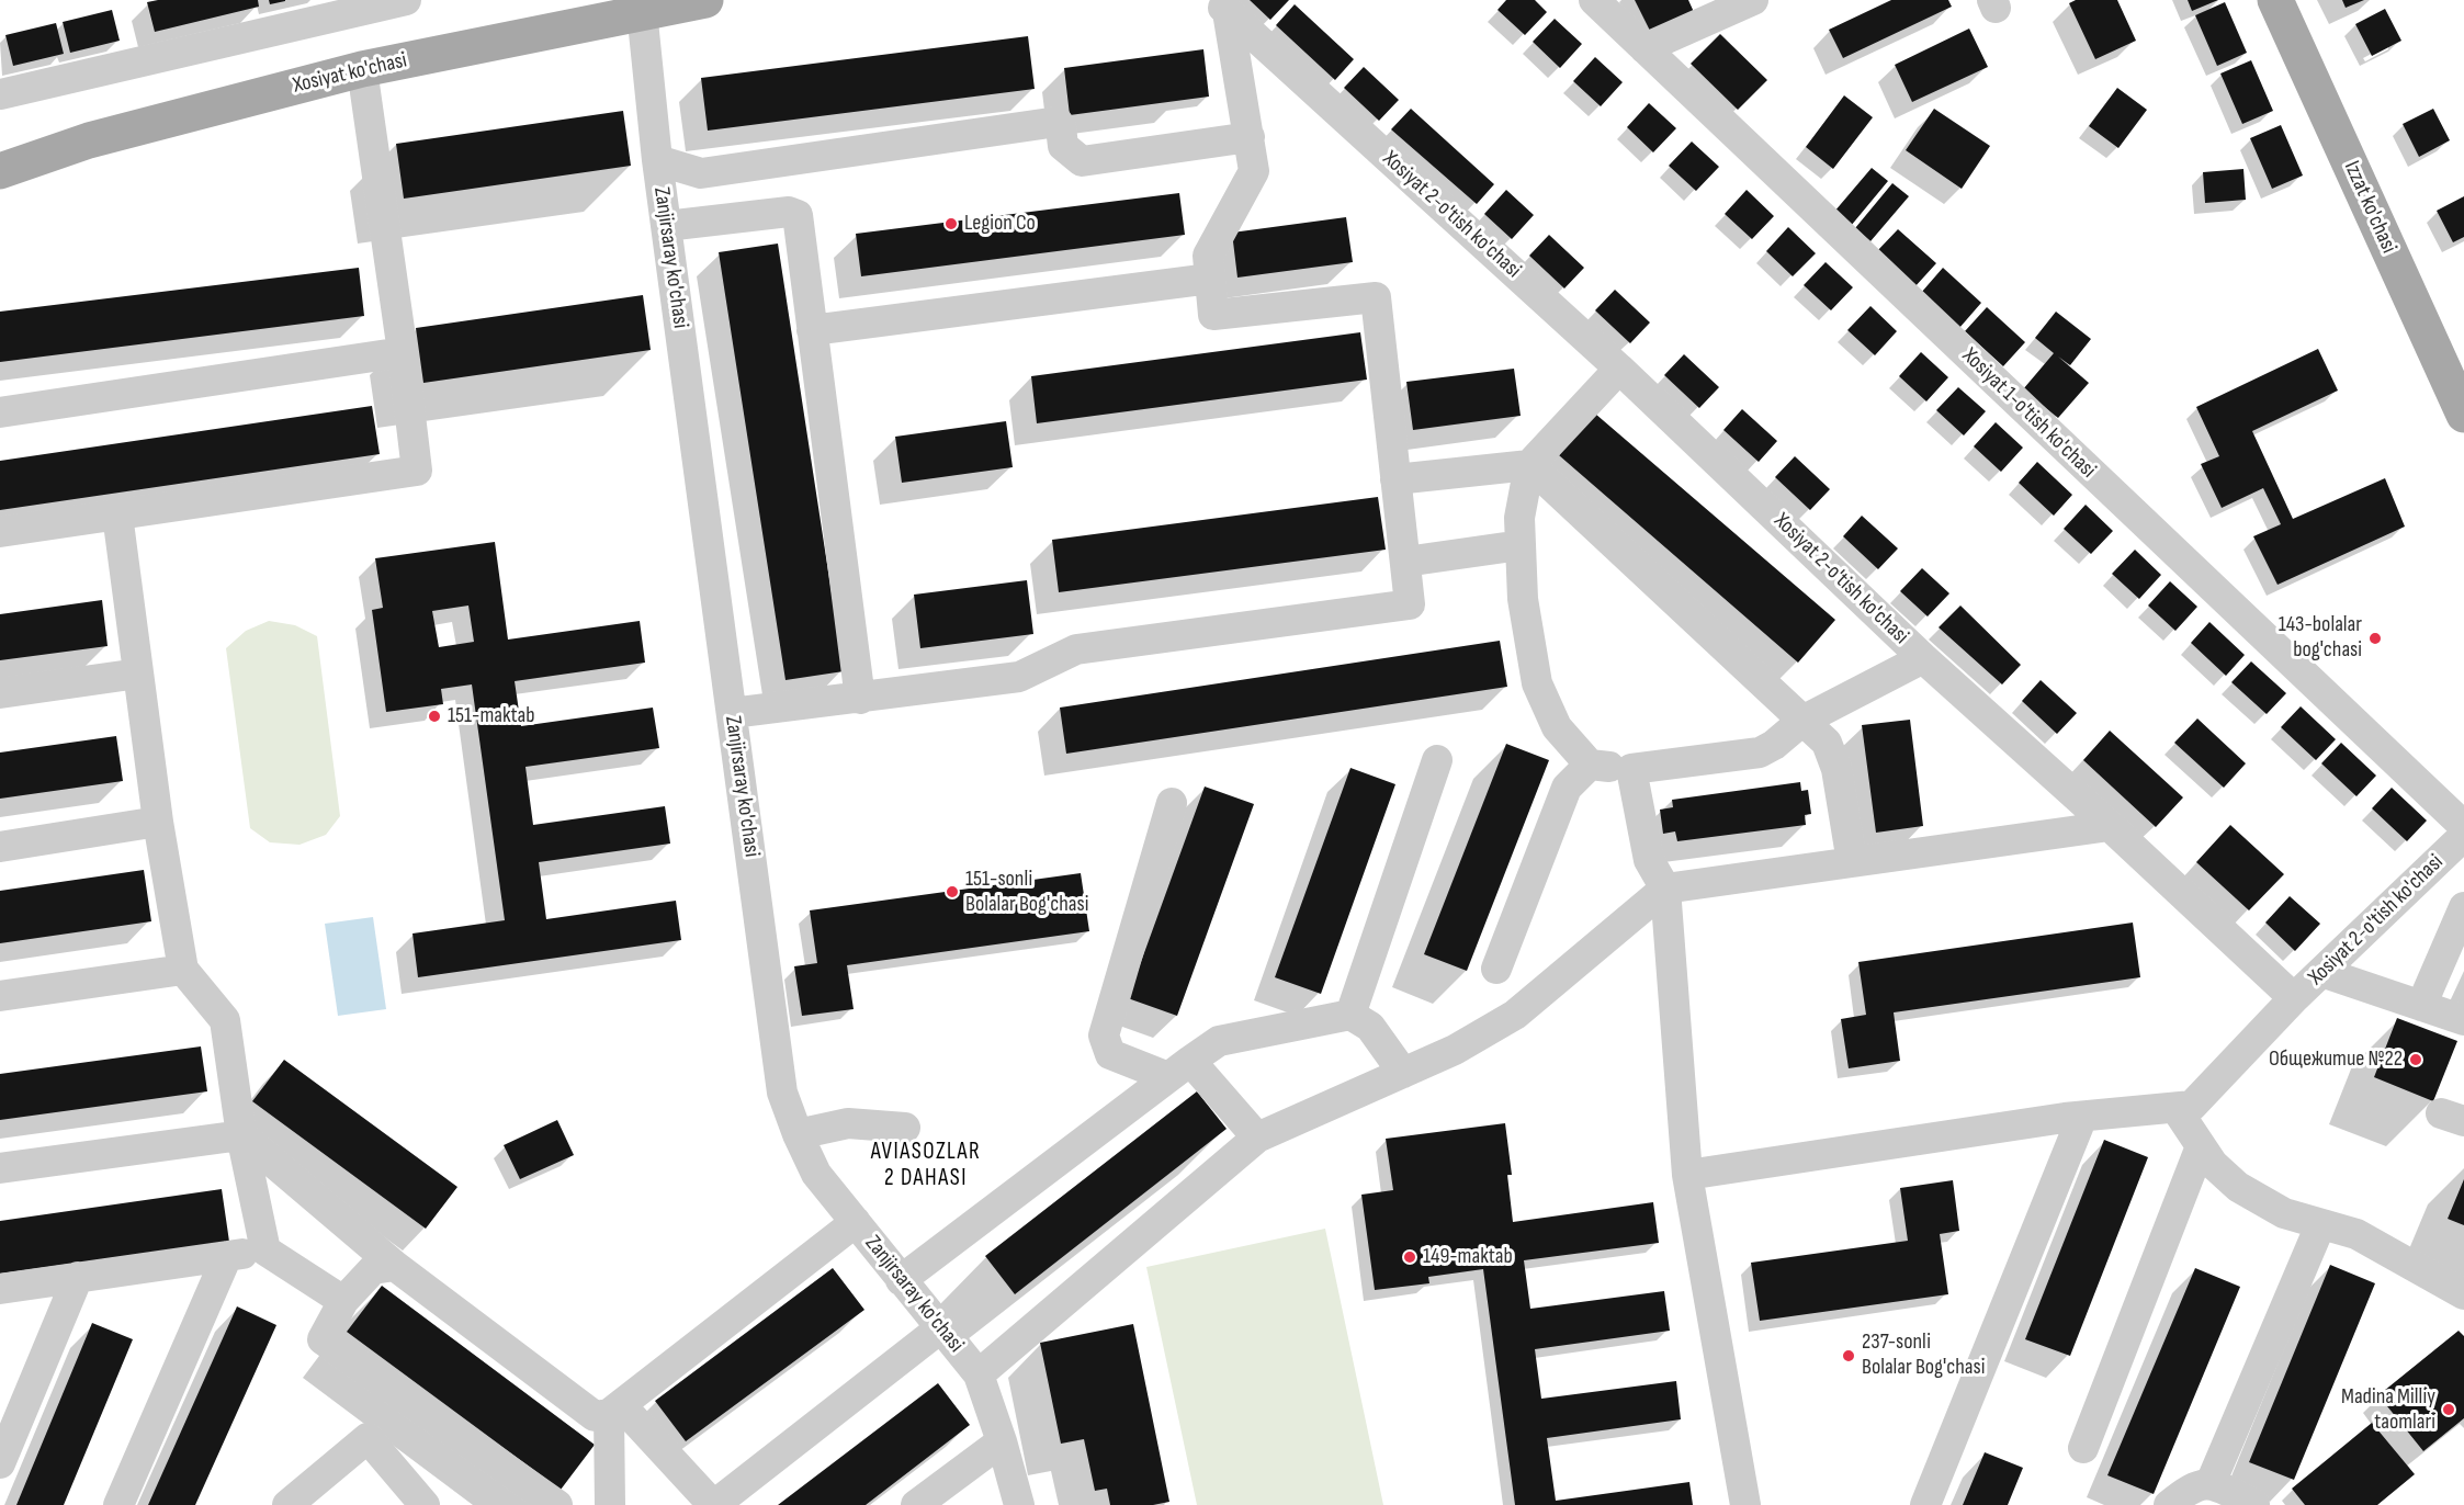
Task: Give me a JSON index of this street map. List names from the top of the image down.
{
  "streets": {
    "main road": ["Xosiyat ko'chasi", "Izzat ko'chasi"],
    "street": ["Xosiyat 2-o'tish ko'chasi", "Zanjirsaray ko'chasi", "Xosiyat 1-o'tish ko'chasi"]
  },
  "crossings": [
    ["Xosiyat ko'chasi", "Zanjirsaray ko'chasi"]
  ],
  "districts": ["AVIASOZLAR 2 DAHASI"],
  "places": [
    "Legion Co",
    "143-bolalar bog'chasi",
    "151-maktab",
    "151-sonli Bolalar Bog'chasi",
    "Общежитие №22",
    "149-maktab",
    "237-sonli Bolalar Bog'chasi",
    "Madina Milliy taomlari"
  ]
}
